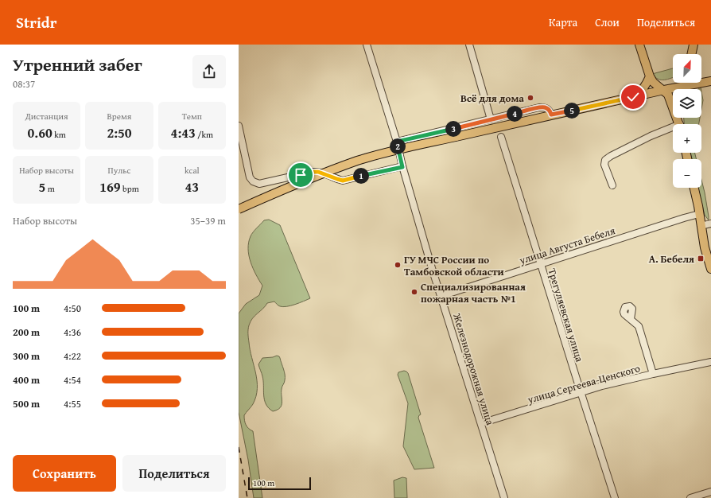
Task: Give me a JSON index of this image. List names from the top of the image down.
{
  "streets": {
    "street": [
      "улица Августа Бебеля",
      "Трегуляевская улица",
      "Железнодорожная улица",
      "улица Сергеева-Ценского"
    ]
  },
  "crossings": [
    ["улица Августа Бебеля", "Трегуляевская улица"],
    ["улица Августа Бебеля", "Железнодорожная улица"],
    ["Трегуляевская улица", "улица Сергеева-Ценского"],
    ["Железнодорожная улица", "улица Сергеева-Ценского"]
  ],
  "places": {
    "other": ["Всё для дома", "ГУ МЧС России по Тамбовской области", "Специализированная пожарная часть №1"],
    "transit": ["А. Бебеля"]
  },
  "scale_bar": "100 m",
  "north": "top right",
  "page": {
    "header": "Stridr",
    "nav": ["Карта", "Слои", "Поделиться"],
    "heading": ["Утренний забег", "08:37"],
    "map_buttons": ["+", "−"],
    "stats": [
      ["Дистанция", "0.60 km"],
      ["Время", "2:50"],
      ["Темп", "4:43 /km"],
      ["Набор высоты", "5 m"],
      ["Пульс", "169 bpm"],
      ["kcal", "43"]
    ],
    "pins": [
      "5",
      "4",
      "3",
      "2",
      "1"
    ],
    "chart": ["Набор высоты", "35–39 m"],
    "list": [
      {
        "name": "100 m",
        "note": "4:50"
      },
      {
        "name": "200 m",
        "note": "4:36"
      },
      {
        "name": "300 m",
        "note": "4:22"
      },
      {
        "name": "400 m",
        "note": "4:54"
      },
      {
        "name": "500 m",
        "note": "4:55"
      }
    ],
    "buttons": ["Сохранить", "Поделиться"],
    "scale": "100 m"
  }
}
